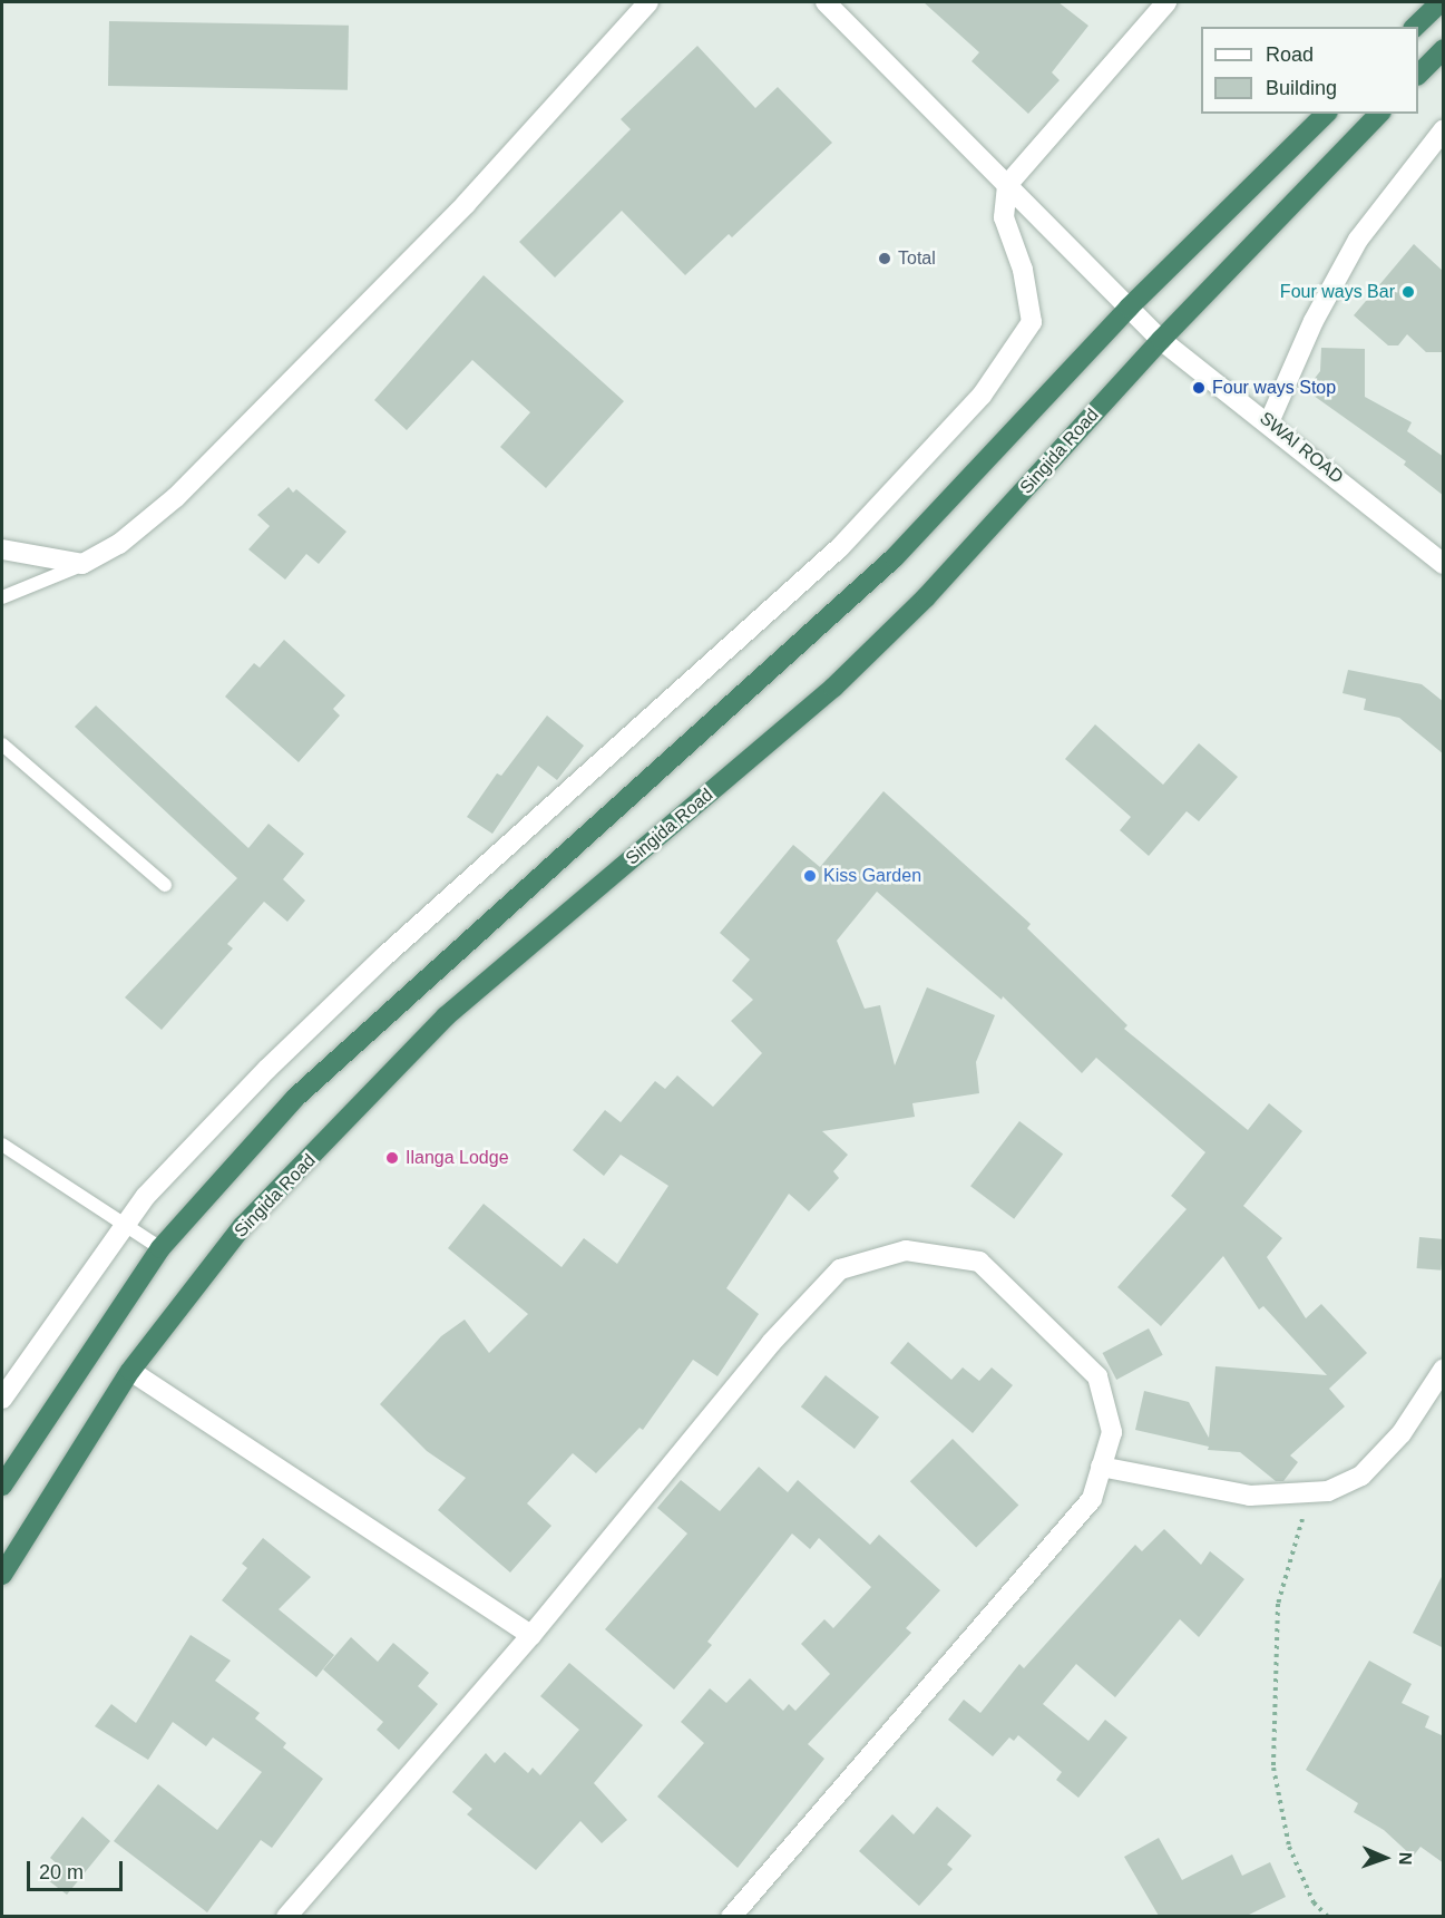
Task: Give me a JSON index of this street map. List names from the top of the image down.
{
  "streets": {
    "highway": ["Singida Road"],
    "street": ["SWAI ROAD"]
  },
  "crossings": [
    ["SWAI ROAD", "Singida Road"]
  ],
  "places": [
    "Total",
    "Four ways Bar",
    "Four ways Stop",
    "Kiss Garden",
    "Ilanga Lodge"
  ],
  "legend": ["Road", "Building"],
  "scale_bar": "20 m",
  "north": "right"
}
